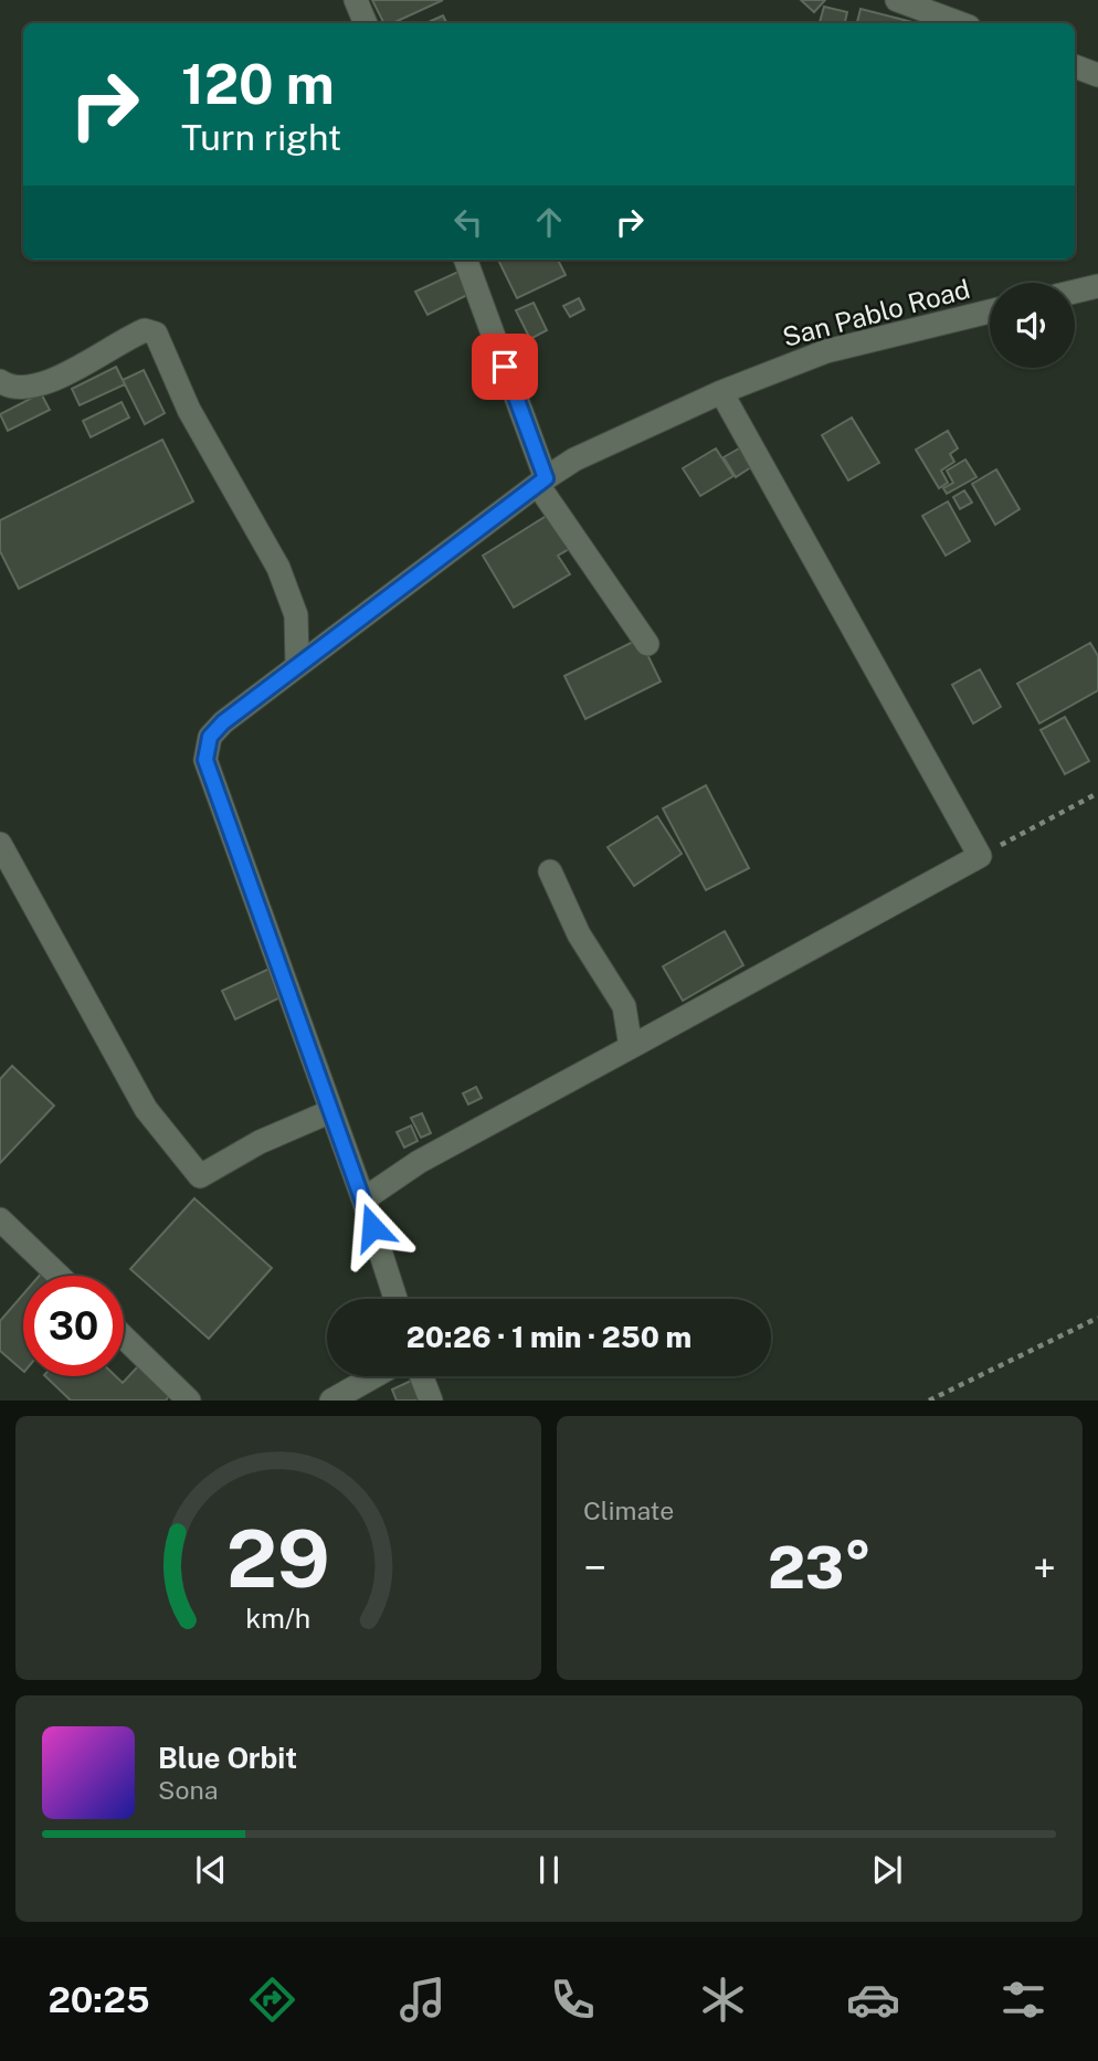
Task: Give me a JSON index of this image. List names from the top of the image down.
{
  "streets": {
    "street": ["San Pablo Road"]
  },
  "page": {
    "turn": ["120 m", "Turn right"],
    "limit": "30",
    "trip": "20:26 · 1 min · 250 m",
    "tile": "Climate",
    "heat": ["−", "23°", "+"],
    "song": ["Blue Orbit", "Sona"],
    "tabs": "20:25",
    "gauge": ["29", "km/h"]
  }
}
